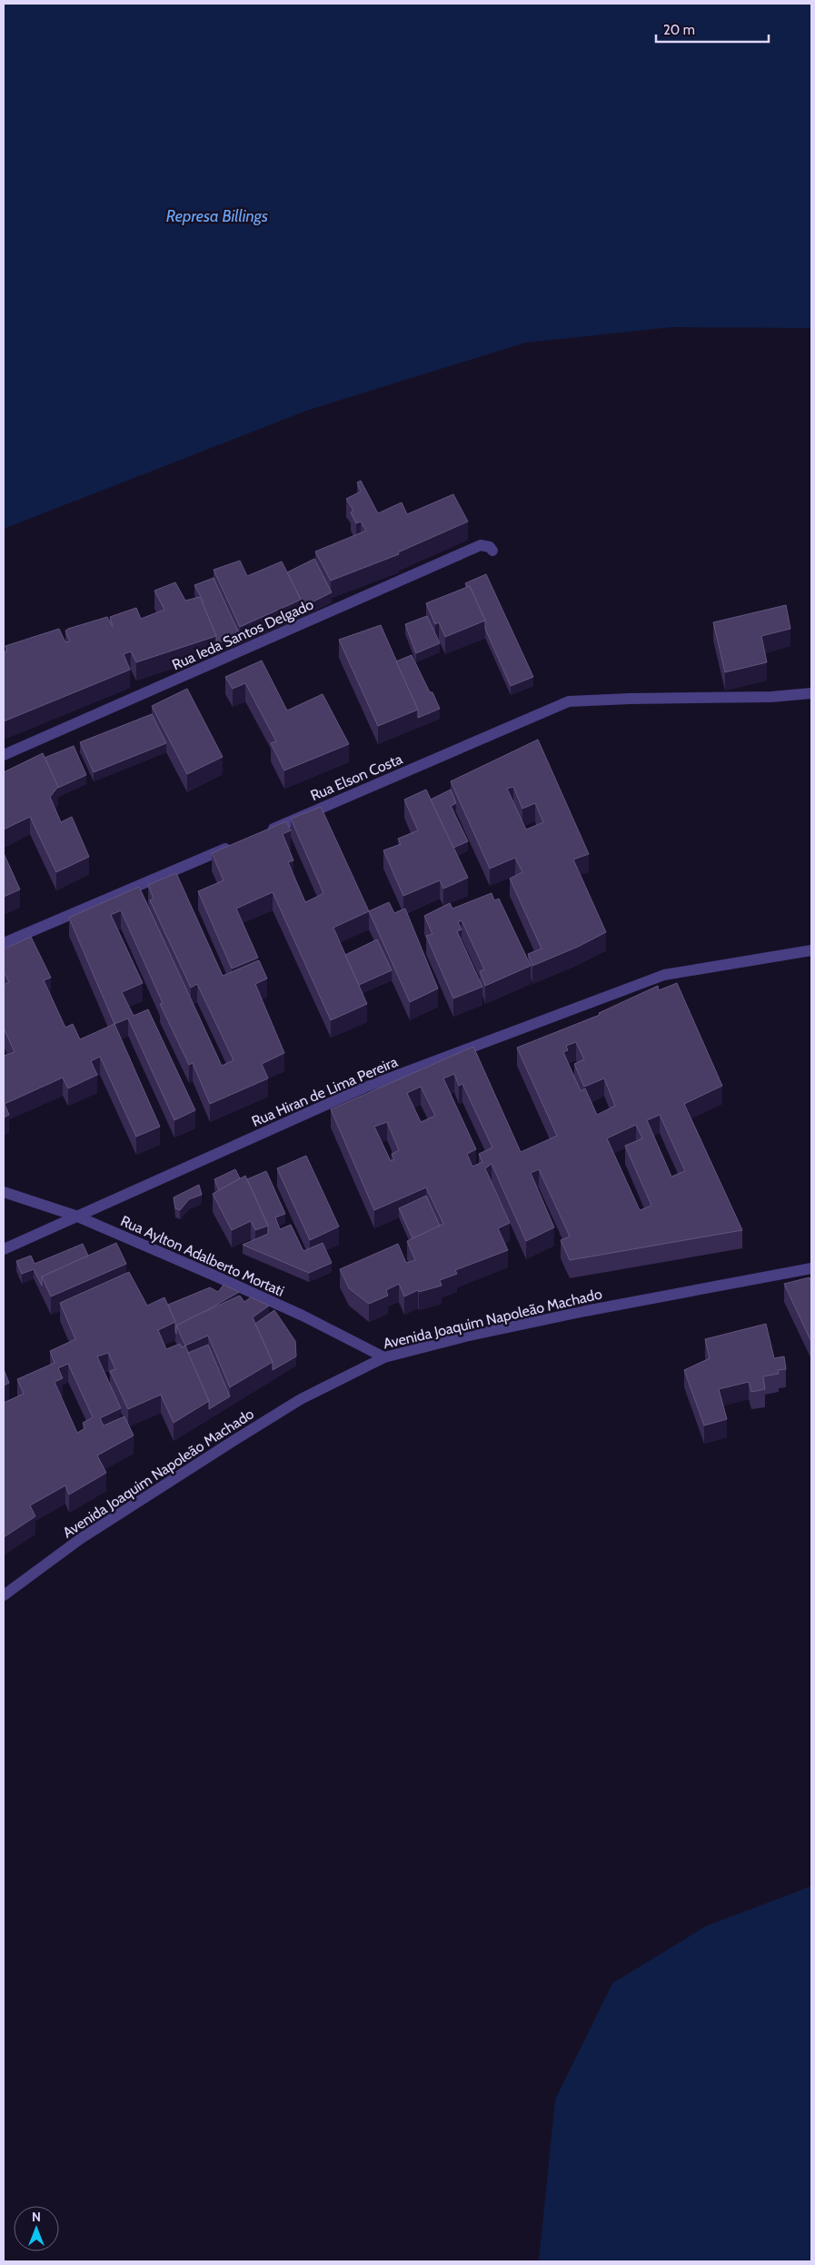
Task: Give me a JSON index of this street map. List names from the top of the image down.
{
  "streets": {
    "street": [
      "Rua Ieda Santos Delgado",
      "Rua Elson Costa",
      "Rua Hiran de Lima Pereira",
      "Rua Aylton Adalberto Mortati",
      "Avenida Joaquim Napoleão Machado"
    ]
  },
  "crossings": [
    ["Rua Hiran de Lima Pereira", "Rua Aylton Adalberto Mortati"],
    ["Rua Aylton Adalberto Mortati", "Avenida Joaquim Napoleão Machado"]
  ],
  "water": ["Represa Billings"],
  "scale_bar": "20 m",
  "north": "top"
}
